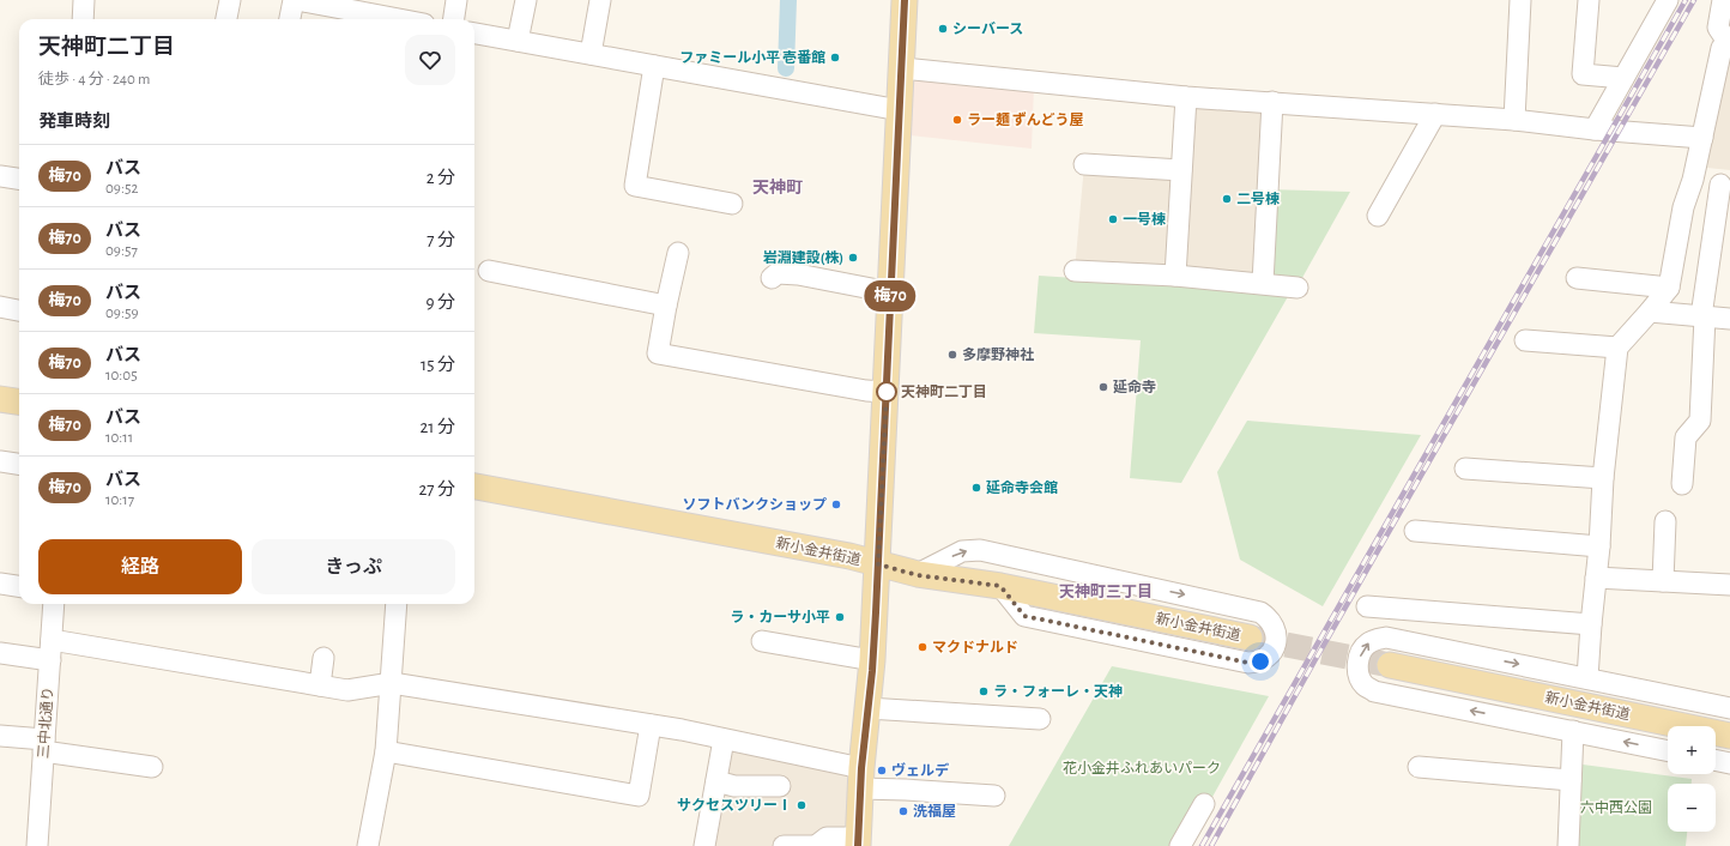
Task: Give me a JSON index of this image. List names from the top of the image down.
{
  "streets": {
    "main road": ["新小金井街道"],
    "street": ["三中北通り"]
  },
  "districts": ["天神町", "天神町三丁目"],
  "parks": ["花小金井ふれあいパーク", "六中西公園"],
  "places": [
    "シーバース",
    "ファミール小平 壱番館",
    "ラー麺 ずんどう屋",
    "二号棟",
    "一号棟",
    "岩淵建設(株)",
    "多摩野神社",
    "延命寺",
    "天神町二丁目",
    "延命寺会館",
    "ソフトバンクショップ",
    "ラ・カーサ小平",
    "マクドナルド",
    "ラ・フォーレ・天神",
    "ヴェルデ",
    "サクセスツリーⅠ",
    "洗福屋"
  ],
  "lines": ["bus line 梅70"],
  "page": {
    "on_map": "梅70",
    "heading": [
      ["天神町二丁目", "徒歩 · 4 分 · 240 m"],
      "発車時刻"
    ],
    "list": [
      {
        "mark": "梅70",
        "name": "バス",
        "note": "09:52",
        "value": "2 分"
      },
      {
        "mark": "梅70",
        "name": "バス",
        "note": "09:57",
        "value": "7 分"
      },
      {
        "mark": "梅70",
        "name": "バス",
        "note": "09:59",
        "value": "9 分"
      },
      {
        "mark": "梅70",
        "name": "バス",
        "note": "10:05",
        "value": "15 分"
      },
      {
        "mark": "梅70",
        "name": "バス",
        "note": "10:11",
        "value": "21 分"
      },
      {
        "mark": "梅70",
        "name": "バス",
        "note": "10:17",
        "value": "27 分"
      }
    ],
    "buttons": ["経路", "きっぷ"],
    "map_buttons": ["+", "−"]
  }
}
